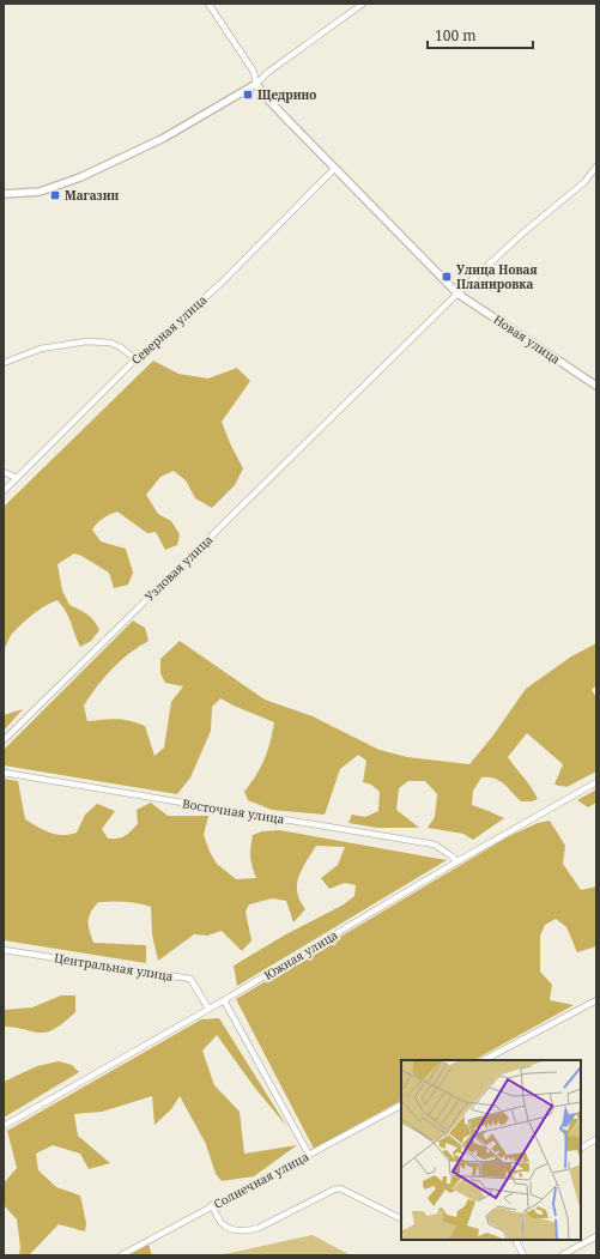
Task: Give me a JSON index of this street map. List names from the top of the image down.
{
  "streets": {
    "street": [
      "Северная улица",
      "Новая улица",
      "Узловая улица",
      "Восточная улица",
      "Южная улица",
      "Центральная улица",
      "Солнечная улица"
    ]
  },
  "crossings": [
    ["Северная улица", "Новая улица"],
    ["Новая улица", "Узловая улица"],
    ["Восточная улица", "Южная улица"],
    ["Южная улица", "Центральная улица"]
  ],
  "places": {
    "transit": ["Щедрино", "Магазин", "Улица Новая Планировка"]
  },
  "scale_bar": "100 m"
}
